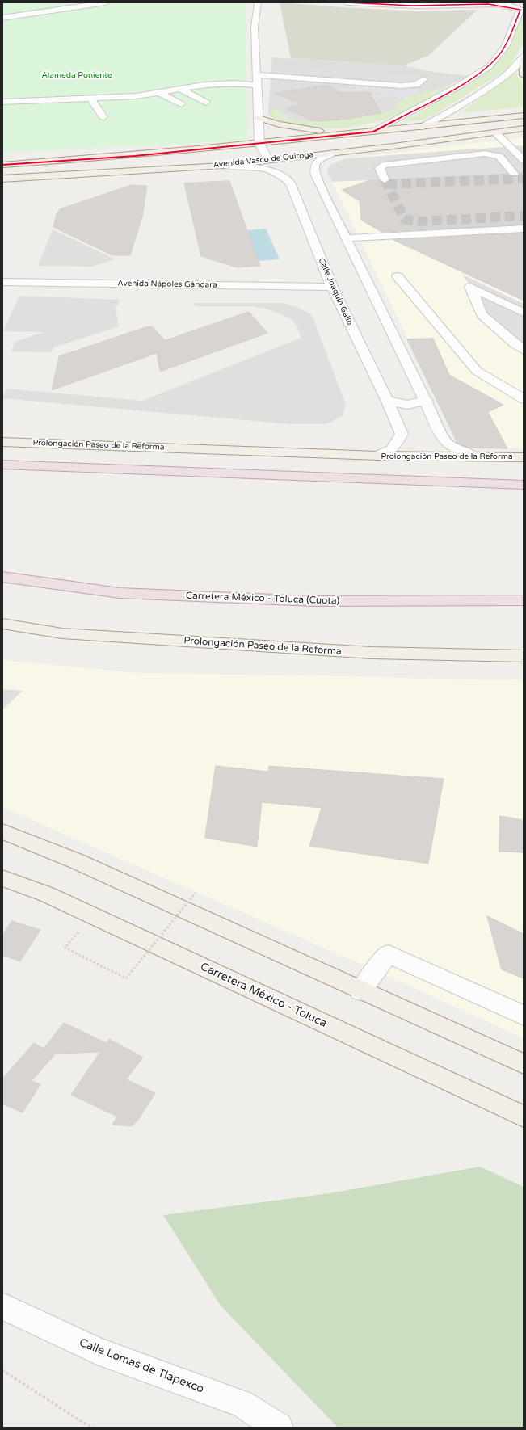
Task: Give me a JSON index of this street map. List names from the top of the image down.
{
  "streets": {
    "highway": ["Carretera México - Toluca (Cuota)"],
    "main road": ["Avenida Vasco de Quiroga", "Prolongación Paseo de la Reforma", "Carretera México - Toluca"],
    "street": ["Avenida Nápoles Gándara", "Calle Joaquín Gallo", "Calle Lomas de Tlapexco"]
  },
  "crossings": [
    ["Avenida Nápoles Gándara", "Calle Joaquín Gallo"],
    ["Calle Joaquín Gallo", "Prolongación Paseo de la Reforma"]
  ],
  "parks": ["Alameda Poniente"]
}
